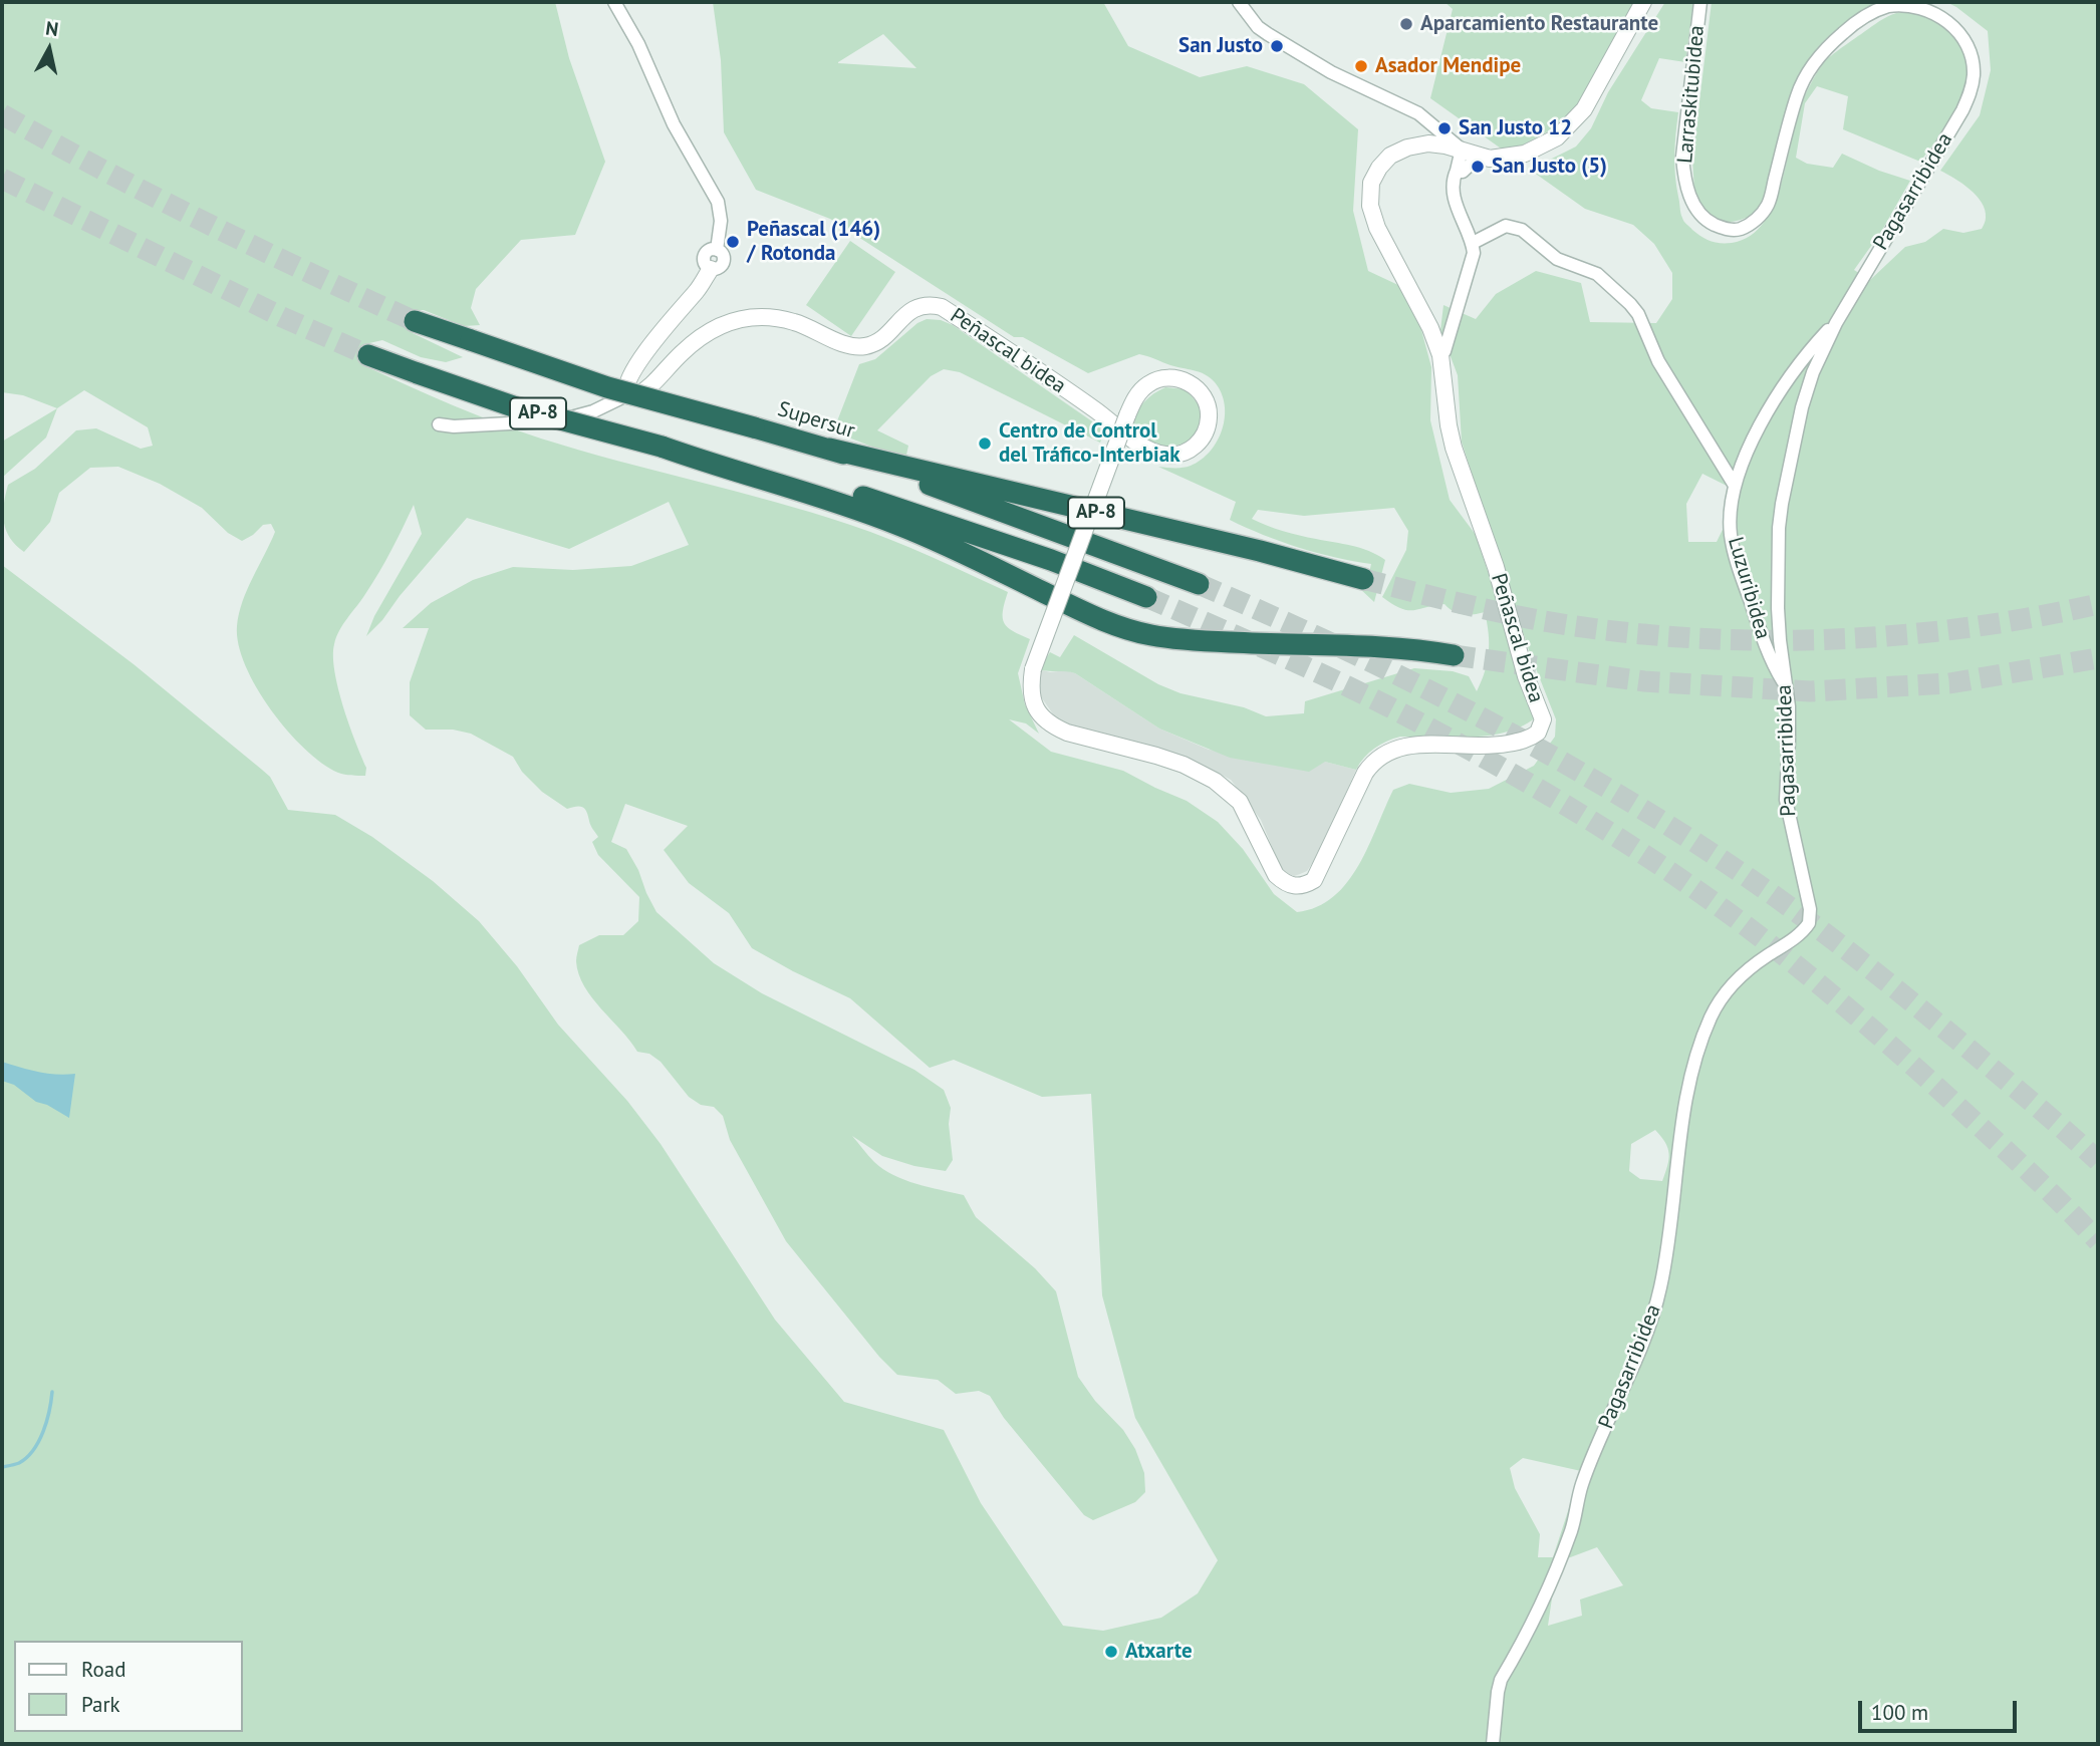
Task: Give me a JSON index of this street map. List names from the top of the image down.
{
  "streets": {
    "highway": ["AP-8", "Supersur"],
    "street": [
      "Larraskitubidea",
      "Pagasarribidea",
      "Peñascal bidea",
      "Luzuribidea"
    ]
  },
  "crossings": [
    ["Larraskitubidea", "Pagasarribidea"],
    ["Pagasarribidea", "Luzuribidea"],
    ["AP-8", "Supersur"]
  ],
  "places": [
    "Aparcamiento Restaurante",
    "San Justo",
    "Asador Mendipe",
    "San Justo 12",
    "San Justo (5)",
    "Peñascal (146) / Rotonda",
    "Centro de Control del Tráfico-Interbiak",
    "Atxarte"
  ],
  "legend": ["Road", "Park"],
  "scale_bar": "100 m",
  "north": "top"
}
